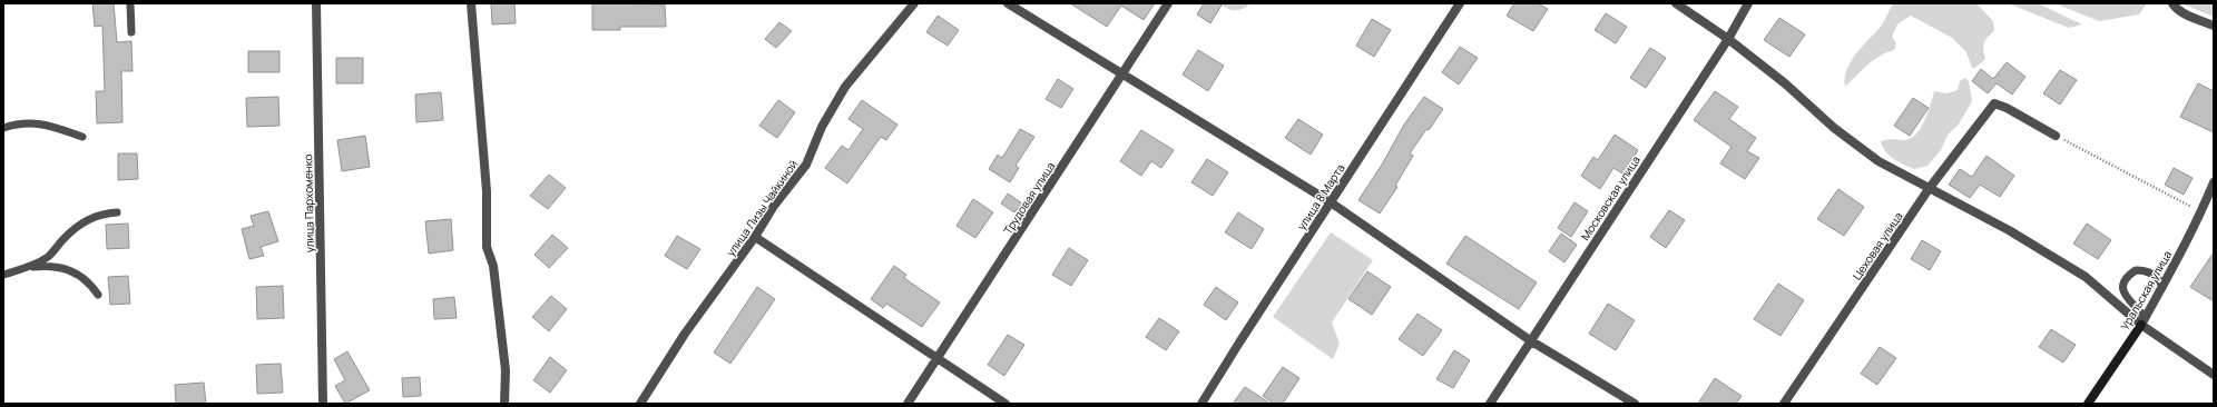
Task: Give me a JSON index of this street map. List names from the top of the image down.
{
  "streets": {
    "street": [
      "улица 8 Марта",
      "Трудовая улица",
      "Московская улица",
      "улица Пархоменко",
      "улица Лизы Чайкиной",
      "Цеховая улица",
      "Уральская улица"
    ]
  }
}
